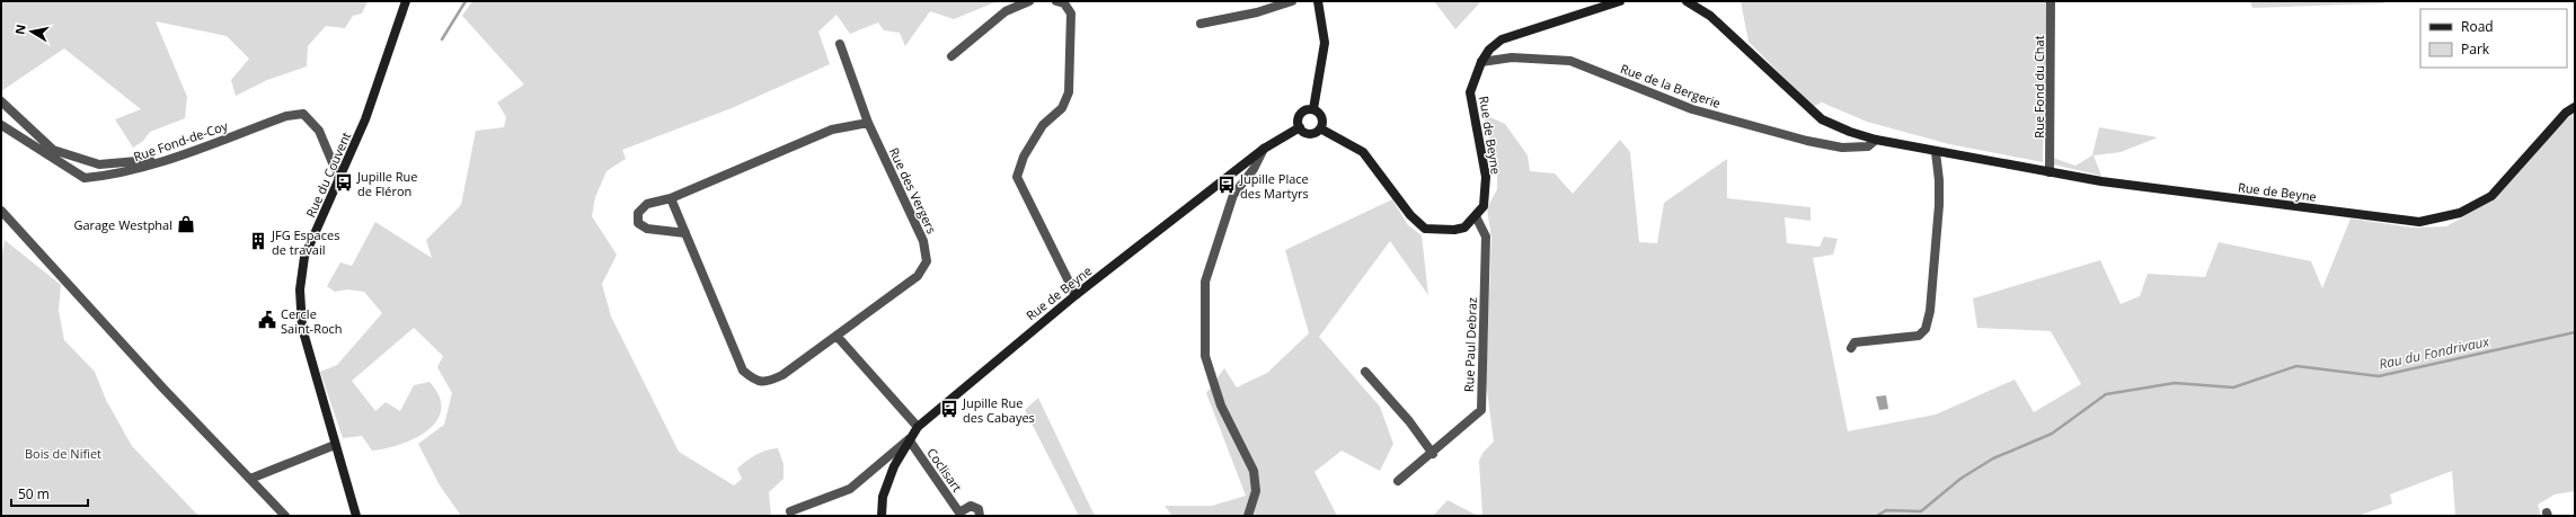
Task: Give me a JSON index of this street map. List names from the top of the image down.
{
  "streets": {
    "street": [
      "Rue de la Bergerie",
      "Rue Fond du Chat",
      "Rue de Beyne",
      "Rue Fond-de-Coy",
      "Rue du Couvent",
      "Rue des Vergers",
      "Rue Paul Debraz",
      "Coclisart"
    ]
  },
  "crossings": [
    ["Rue de la Bergerie", "Rue de Beyne"],
    ["Rue Fond du Chat", "Rue de Beyne"],
    ["Rue de Beyne", "Rue Paul Debraz"],
    ["Rue de Beyne", "Coclisart"],
    ["Rue Fond-de-Coy", "Rue du Couvent"]
  ],
  "water": ["Rau du Fondrivaux"],
  "parks": ["Bois de Nifiet"],
  "places": {
    "bus stop": ["Jupille Rue de Fléron", "Jupille Place des Martyrs", "Jupille Rue des Cabayes"],
    "shop": ["Garage Westphal"],
    "building": ["JFG Espaces de travail"],
    "public building": ["Cercle Saint-Roch"]
  },
  "legend": ["Road", "Park"],
  "scale_bar": "50 m",
  "north": "left"
}
